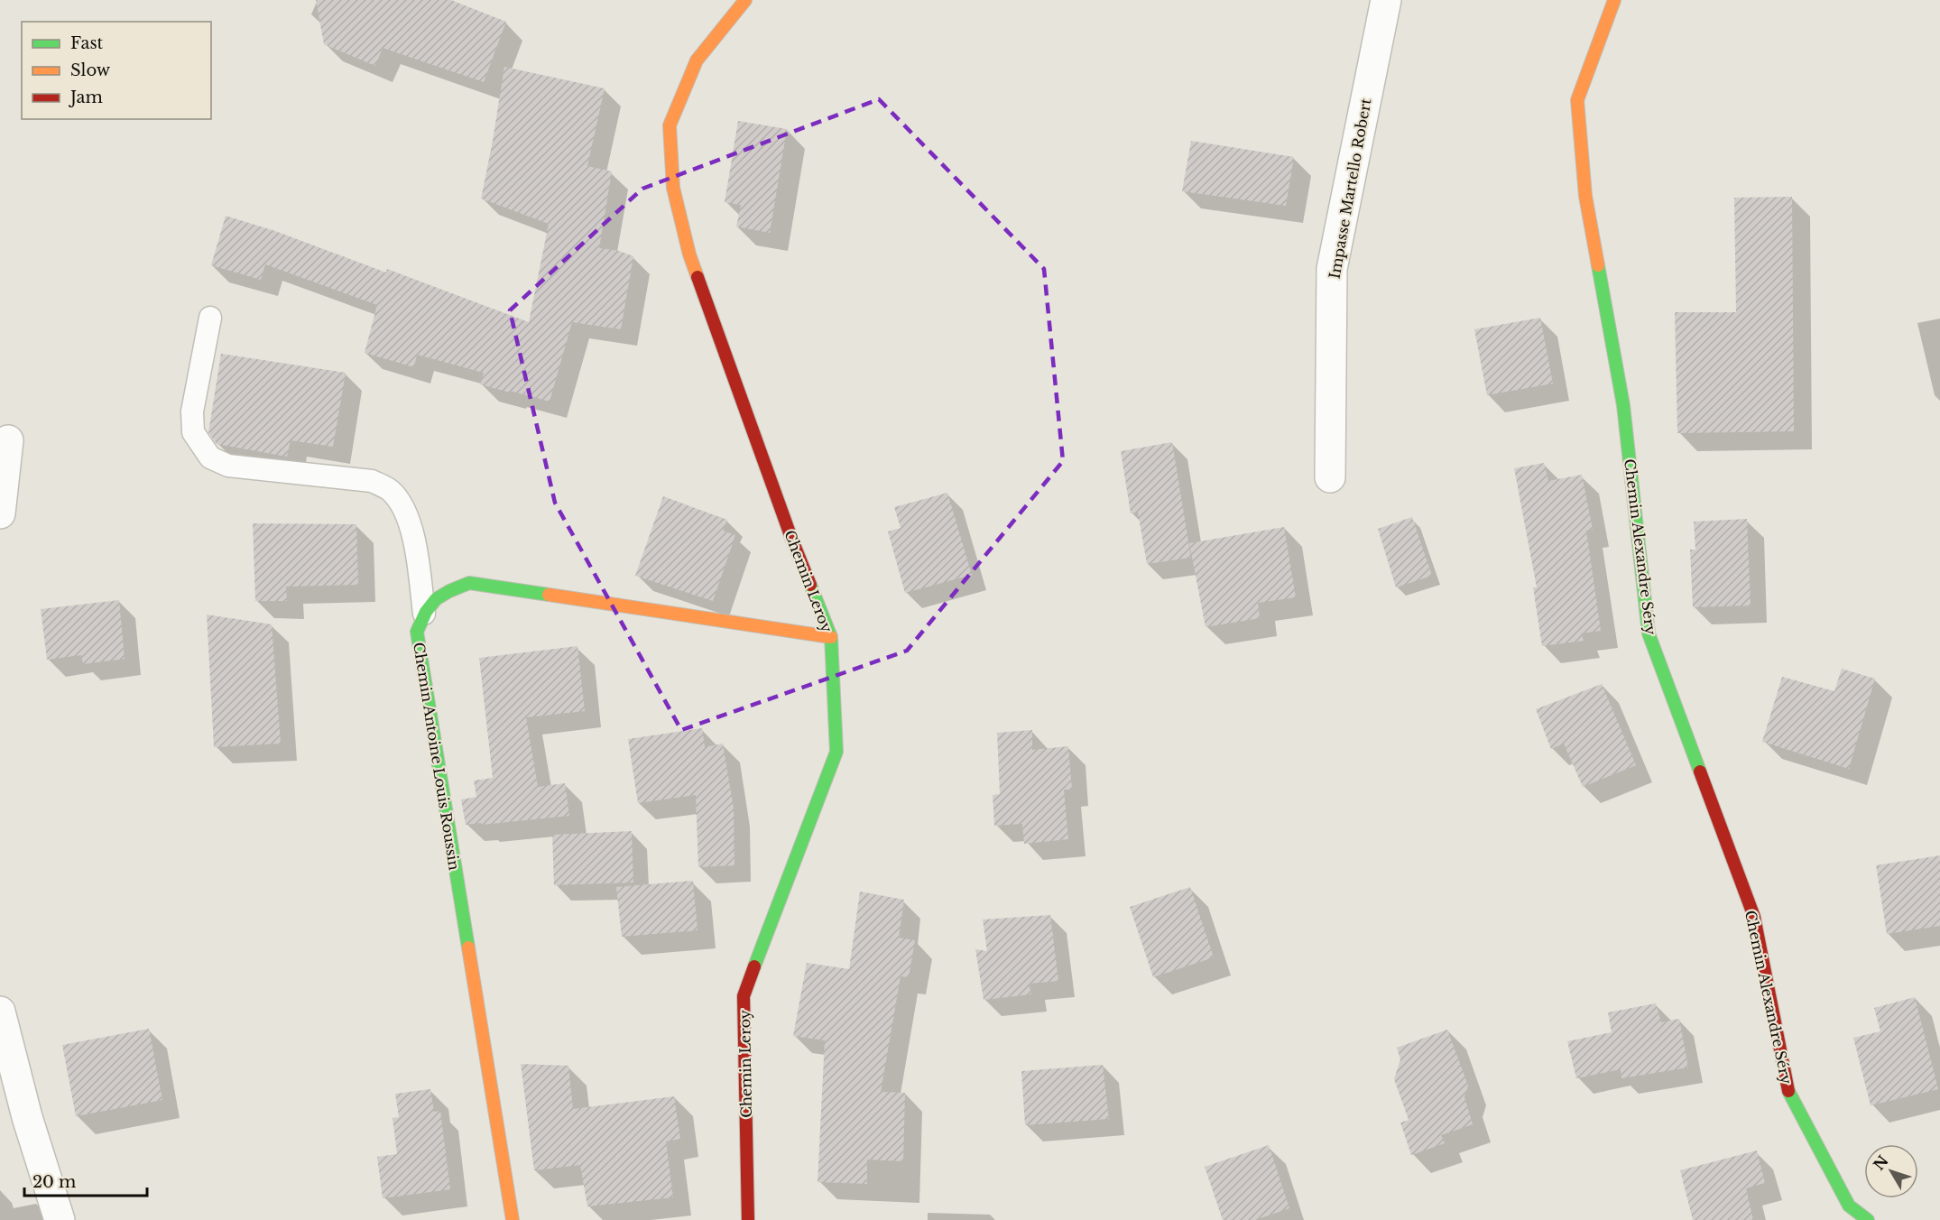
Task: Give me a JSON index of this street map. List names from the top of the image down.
{
  "streets": {
    "street": [
      "Impasse Martello Robert",
      "Chemin Alexandre Séry",
      "Chemin Leroy",
      "Chemin Antoine Louis Roussin"
    ]
  },
  "crossings": [
    ["Chemin Leroy", "Chemin Antoine Louis Roussin"]
  ],
  "legend": ["Fast", "Slow", "Jam"],
  "scale_bar": "20 m",
  "north": "top left"
}
